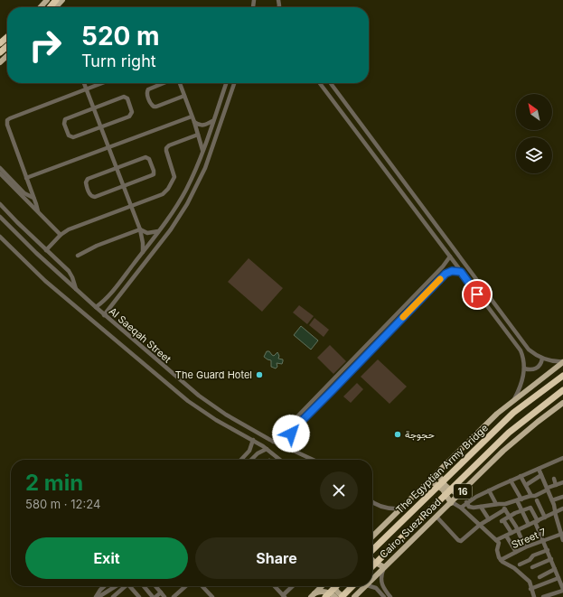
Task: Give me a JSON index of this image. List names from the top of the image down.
{
  "streets": {
    "highway": ["The Egyptian Army Bridge", "16"],
    "main road": ["Cairo, Suez Road"],
    "street": ["Al Saeqah Street", "Street 7"]
  },
  "crossings": [
    ["16", "Cairo, Suez Road"]
  ],
  "places": ["The Guard Hotel", "حجوجة"],
  "north": "top left",
  "page": {
    "turn": ["520 m", "Turn right"],
    "heading": ["2 min", "580 m · 12:24"],
    "buttons": ["Exit", "Share"]
  }
}
